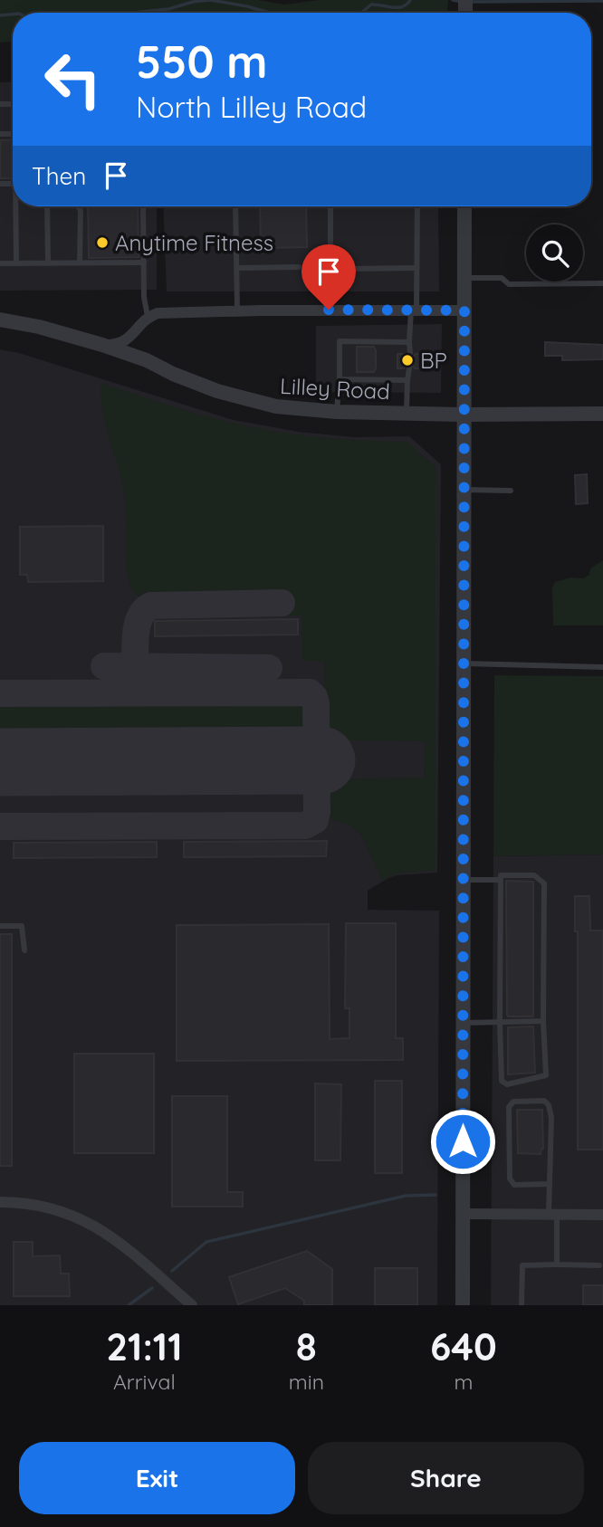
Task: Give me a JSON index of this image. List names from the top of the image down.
{
  "streets": {
    "street": ["Lilley Road"]
  },
  "places": ["Anytime Fitness", "BP"],
  "page": {
    "turn": ["550 m", "North Lilley Road"],
    "then": "Then",
    "eta": [
      "21:11",
      "Arrival",
      "8",
      "min",
      "640",
      "m"
    ],
    "buttons": ["Exit", "Share"]
  }
}
